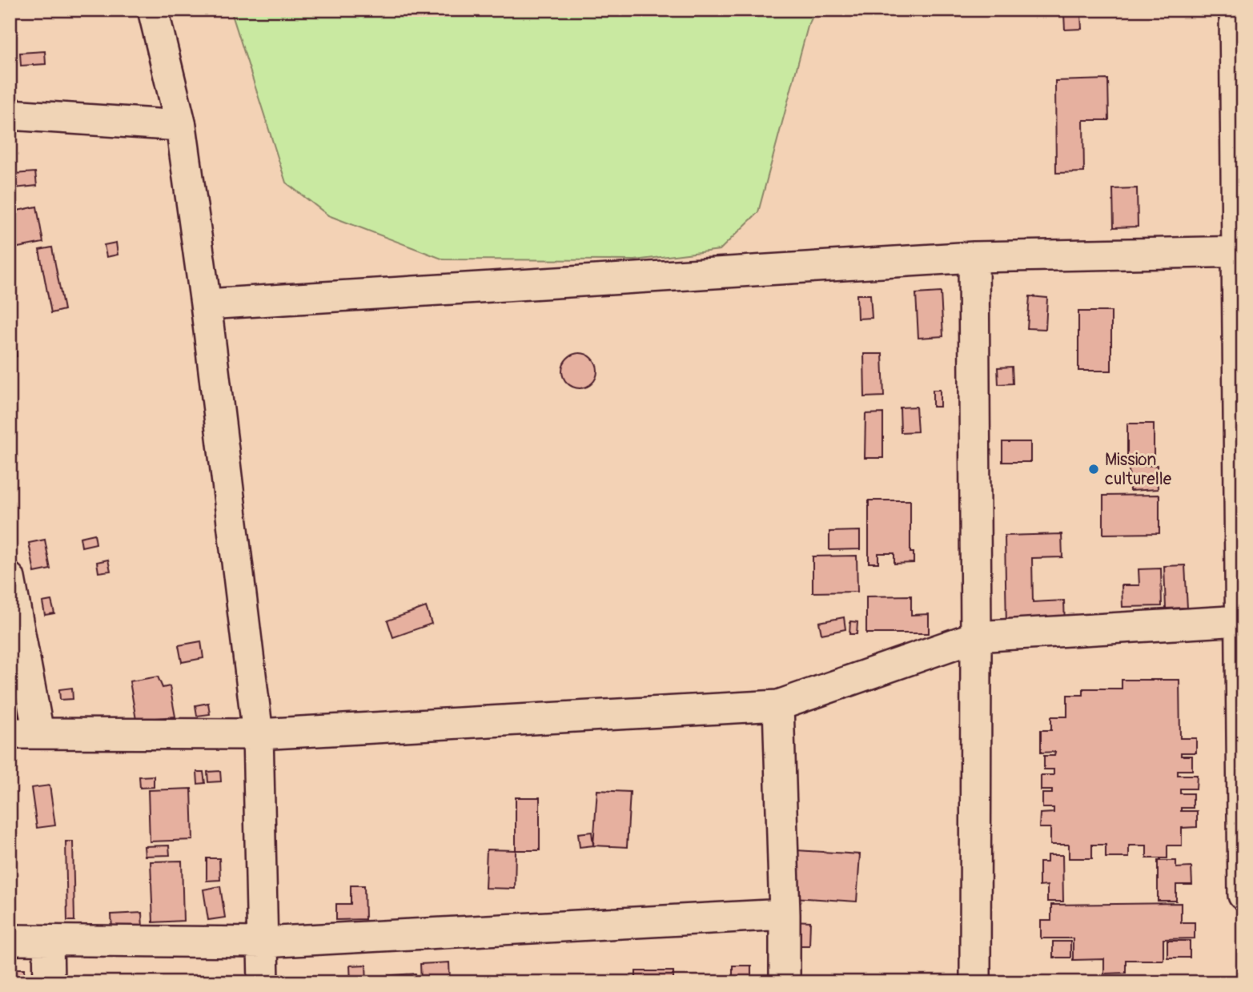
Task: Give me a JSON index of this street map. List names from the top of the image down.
{
  "places": ["Mission culturelle"]
}
